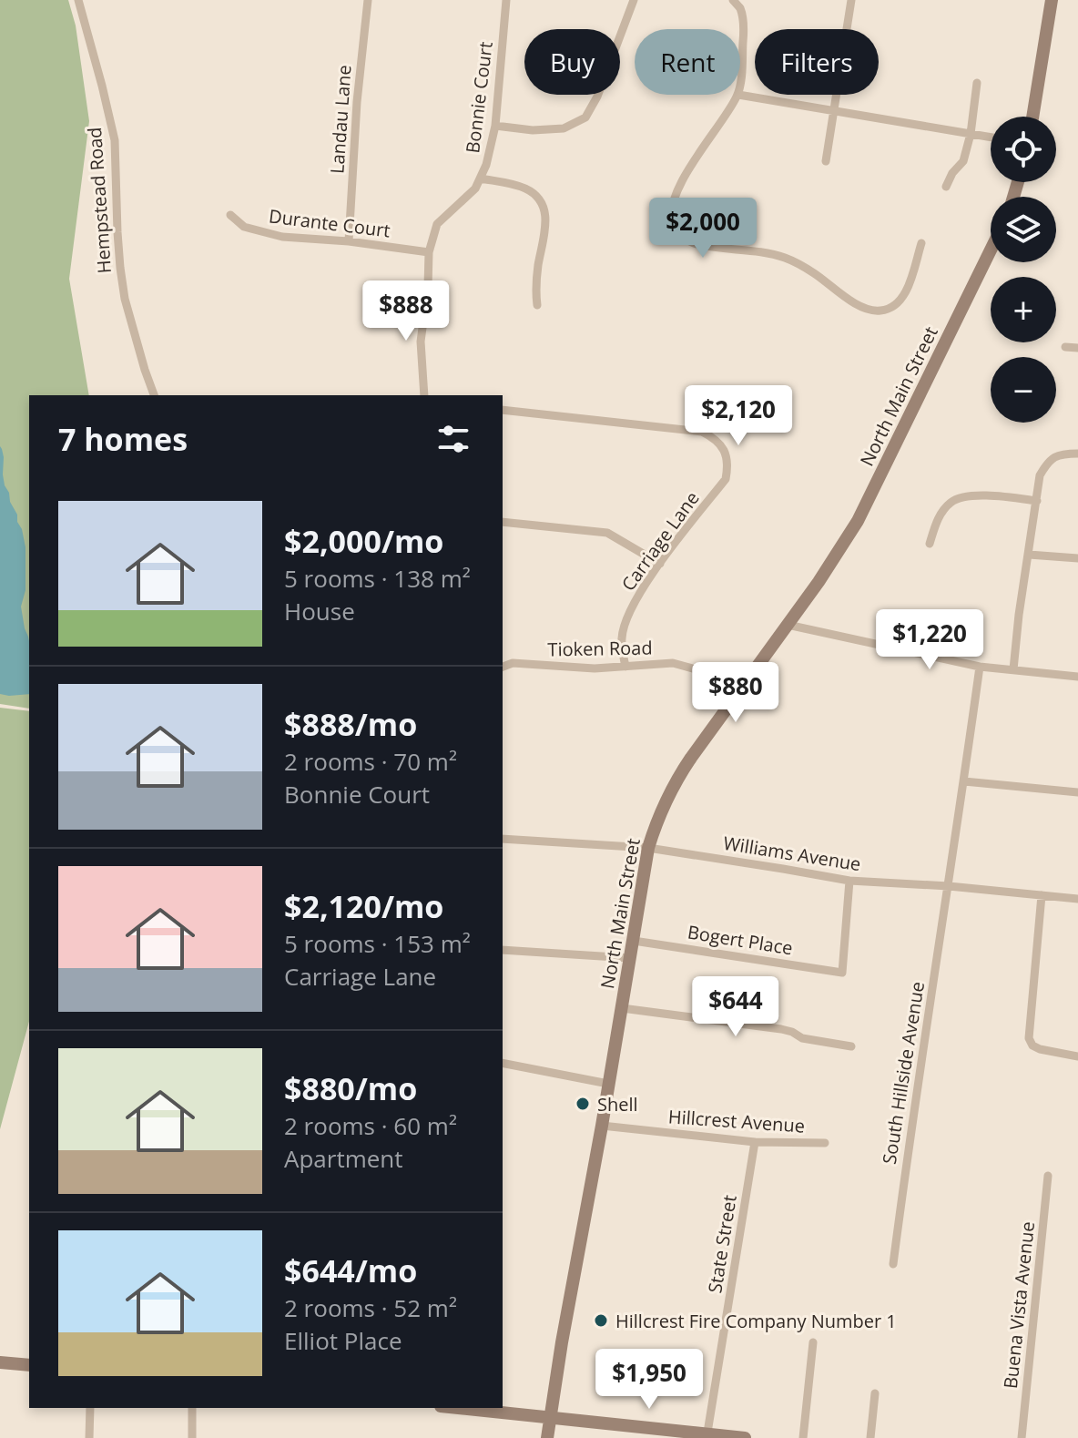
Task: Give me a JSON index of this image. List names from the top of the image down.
{
  "streets": {
    "main road": ["North Main Street"],
    "street": [
      "Bonnie Court",
      "Landau Lane",
      "Hempstead Road",
      "Durante Court",
      "Carriage Lane",
      "Tioken Road",
      "Williams Avenue",
      "Bogert Place",
      "South Hillside Avenue",
      "Hillcrest Avenue",
      "State Street",
      "Buena Vista Avenue"
    ]
  },
  "crossings": [
    ["Bonnie Court", "Durante Court"],
    ["Landau Lane", "Durante Court"],
    ["North Main Street", "Tioken Road"],
    ["North Main Street", "Williams Avenue"],
    ["North Main Street", "Bogert Place"],
    ["North Main Street", "Hillcrest Avenue"],
    ["Carriage Lane", "Tioken Road"],
    ["Williams Avenue", "Bogert Place"],
    ["Williams Avenue", "South Hillside Avenue"],
    ["Hillcrest Avenue", "State Street"]
  ],
  "places": ["Shell", "Hillcrest Fire Company Number 1"],
  "page": {
    "chip": ["Buy", "Rent", "Filters"],
    "map_buttons": ["+", "−"],
    "price": [
      "$2,000",
      "$888",
      "$2,120",
      "$1,220",
      "$880",
      "$644",
      "$1,950"
    ],
    "heading": "7 homes",
    "list": [
      {
        "name": "$2,000/mo",
        "note": "5 rooms · 138 m² · House"
      },
      {
        "name": "$888/mo",
        "note": "2 rooms · 70 m² · Bonnie Court"
      },
      {
        "name": "$2,120/mo",
        "note": "5 rooms · 153 m² · Carriage Lane"
      },
      {
        "name": "$880/mo",
        "note": "2 rooms · 60 m² · Apartment"
      },
      {
        "name": "$644/mo",
        "note": "2 rooms · 52 m² · Elliot Place"
      }
    ]
  }
}
